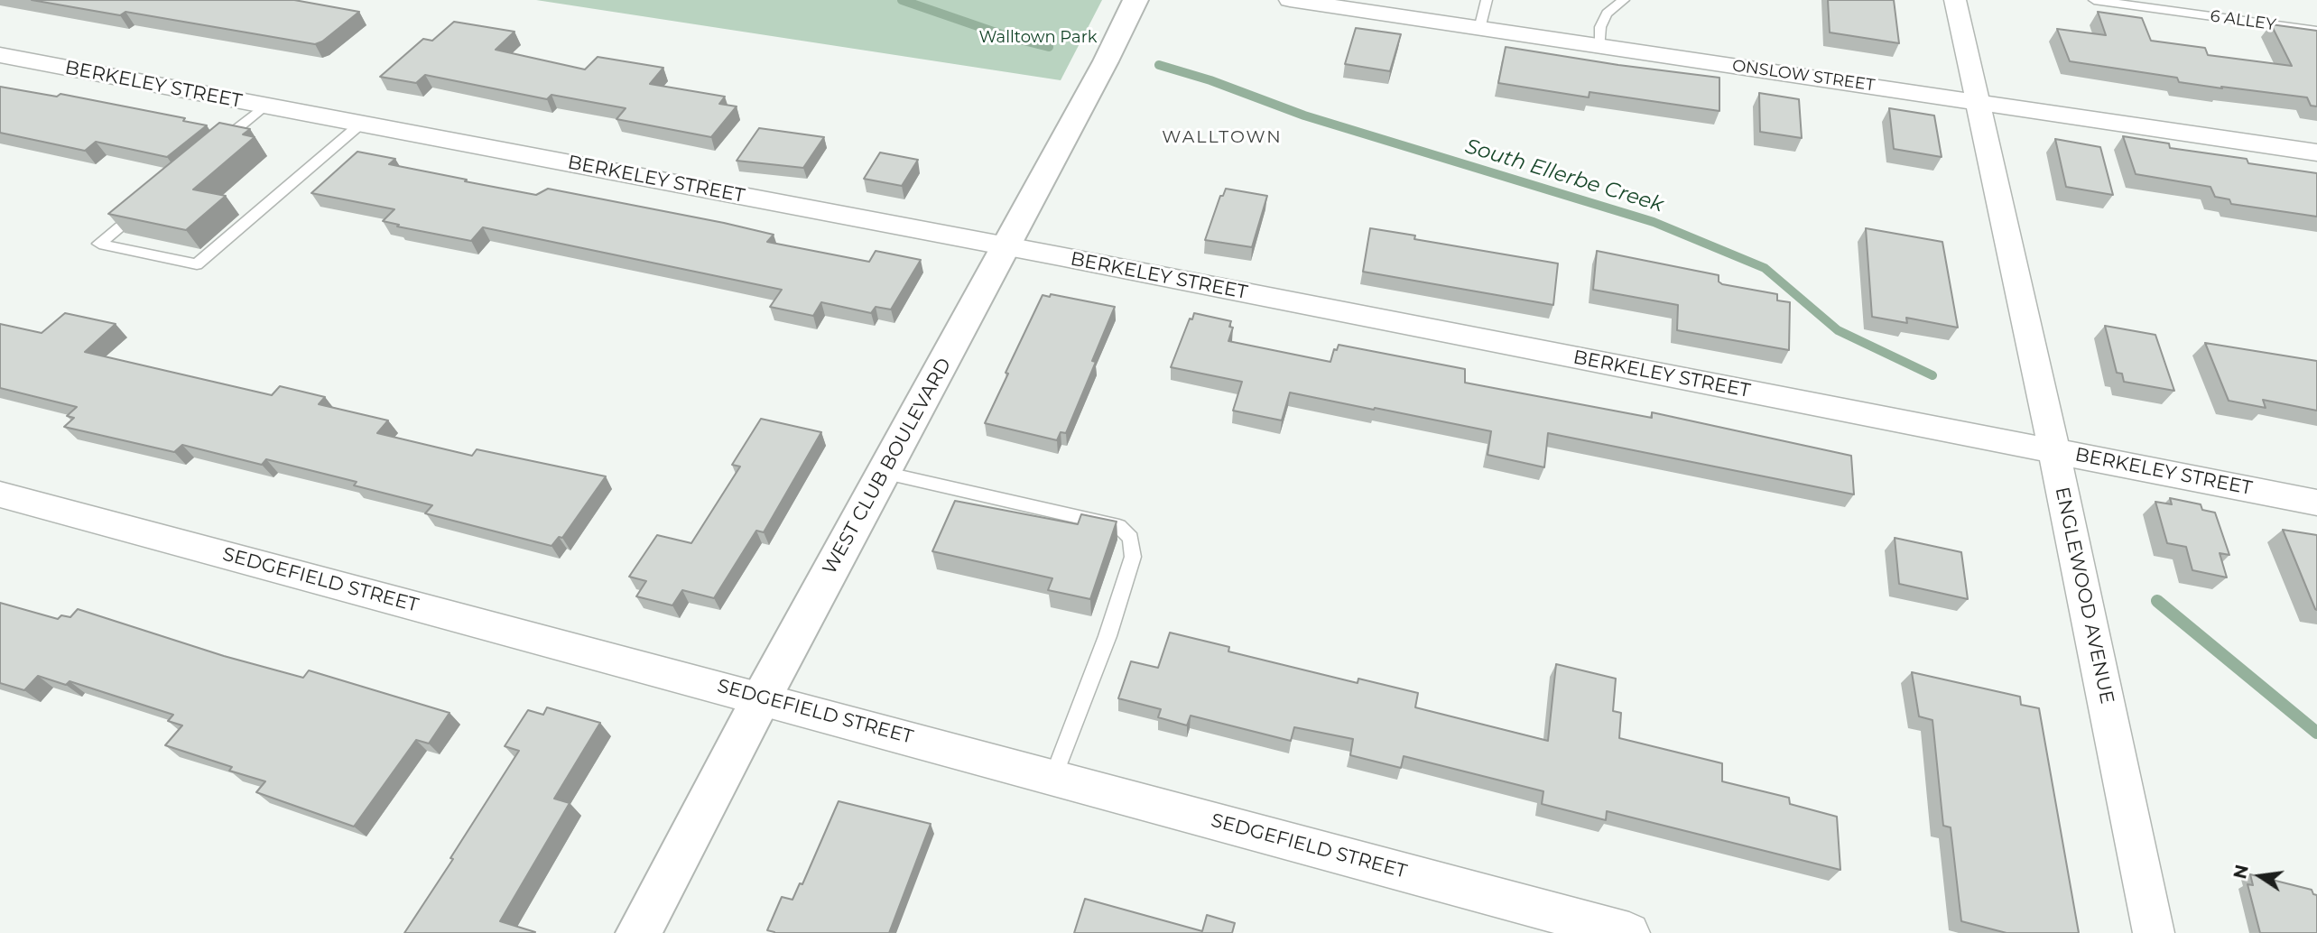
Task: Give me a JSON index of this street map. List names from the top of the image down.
{
  "streets": {
    "street": [
      "ONSLOW STREET",
      "BERKELEY STREET",
      "WEST CLUB BOULEVARD",
      "SEDGEFIELD STREET",
      "ENGLEWOOD AVENUE"
    ],
    "lane": ["6 ALLEY"]
  },
  "crossings": [
    ["ONSLOW STREET", "ENGLEWOOD AVENUE"],
    ["BERKELEY STREET", "WEST CLUB BOULEVARD"],
    ["BERKELEY STREET", "ENGLEWOOD AVENUE"],
    ["WEST CLUB BOULEVARD", "SEDGEFIELD STREET"]
  ],
  "districts": ["WALLTOWN"],
  "water": ["South Ellerbe Creek"],
  "parks": ["Walltown Park"],
  "north": "left"
}
